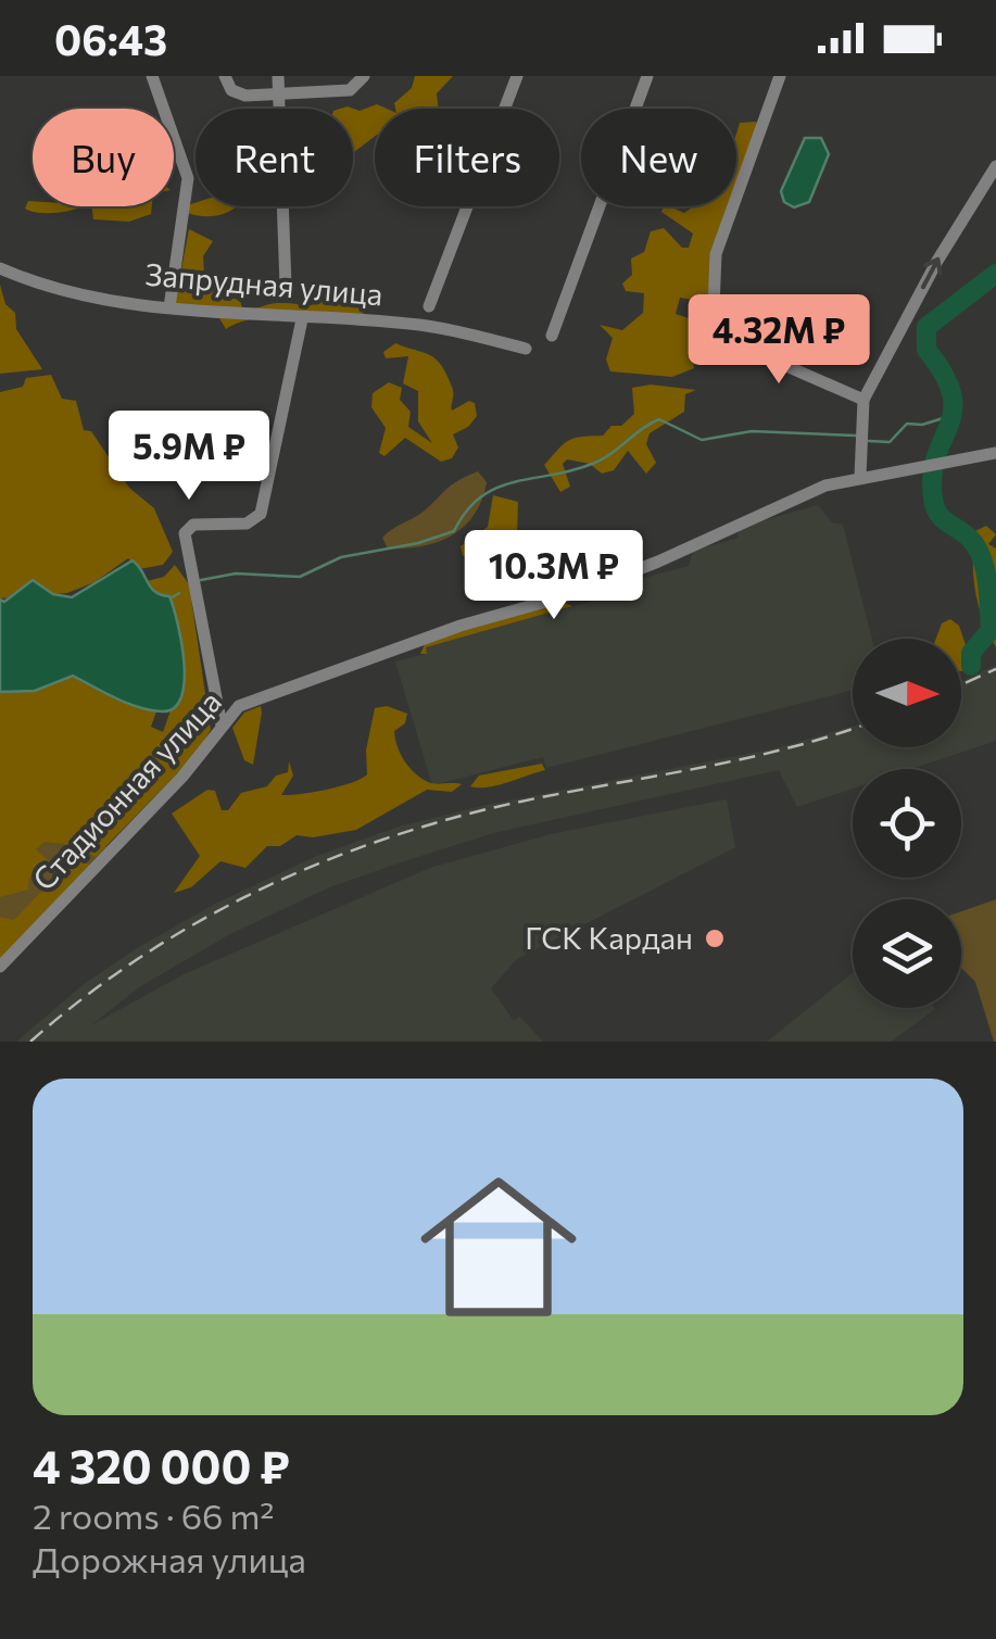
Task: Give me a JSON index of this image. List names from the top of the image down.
{
  "streets": {
    "street": ["Запрудная улица", "Стадионная улица"]
  },
  "places": ["ГСК Кардан"],
  "north": "right",
  "page": {
    "status": "06:43",
    "chip": [
      "Buy",
      "Rent",
      "Filters",
      "New"
    ],
    "price": ["4.32M ₽", "5.9M ₽", "10.3M ₽"],
    "list": [
      {
        "name": "4 320 000 ₽",
        "note": "2 rooms · 66 m² · Дорожная улица"
      }
    ]
  }
}
